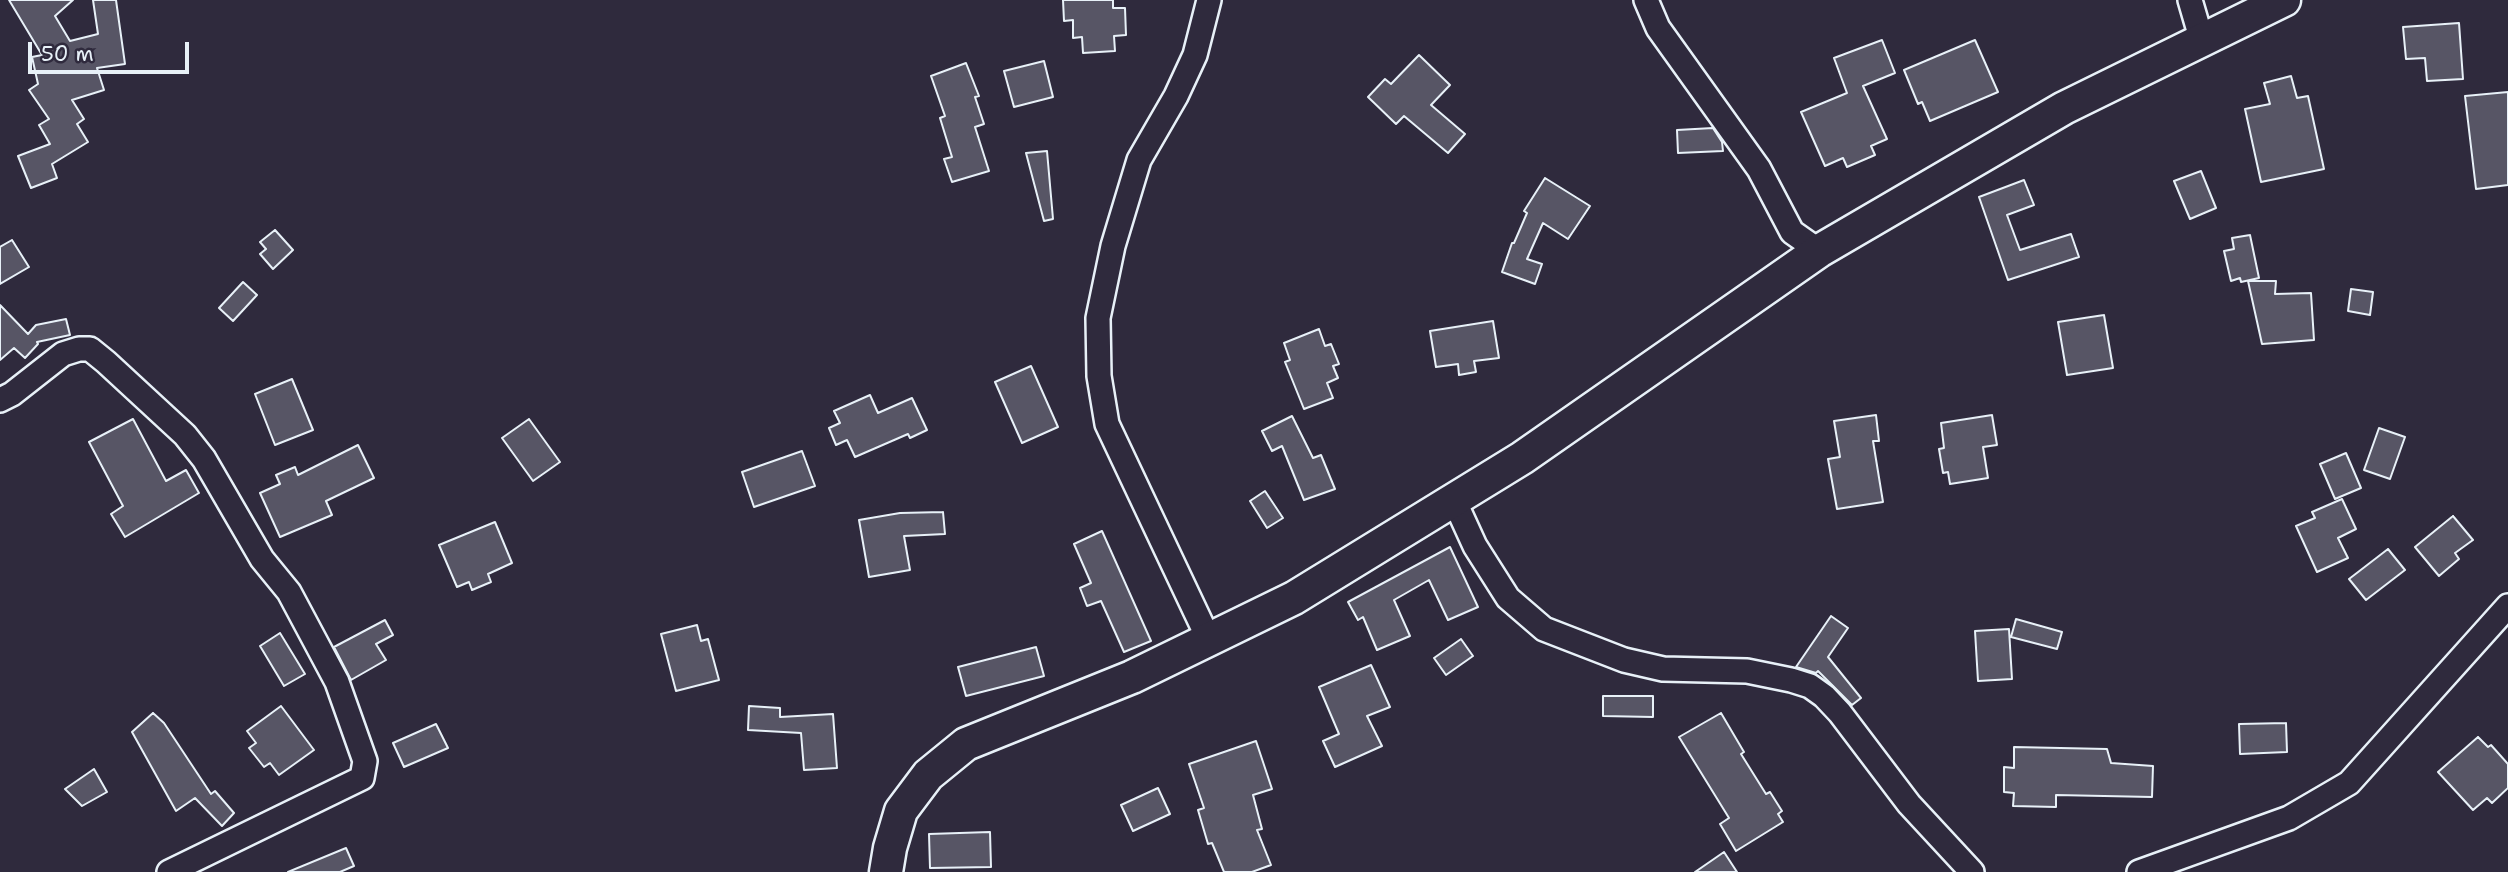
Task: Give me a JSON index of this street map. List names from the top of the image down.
{
  "scale_bar": "50 m"
}
